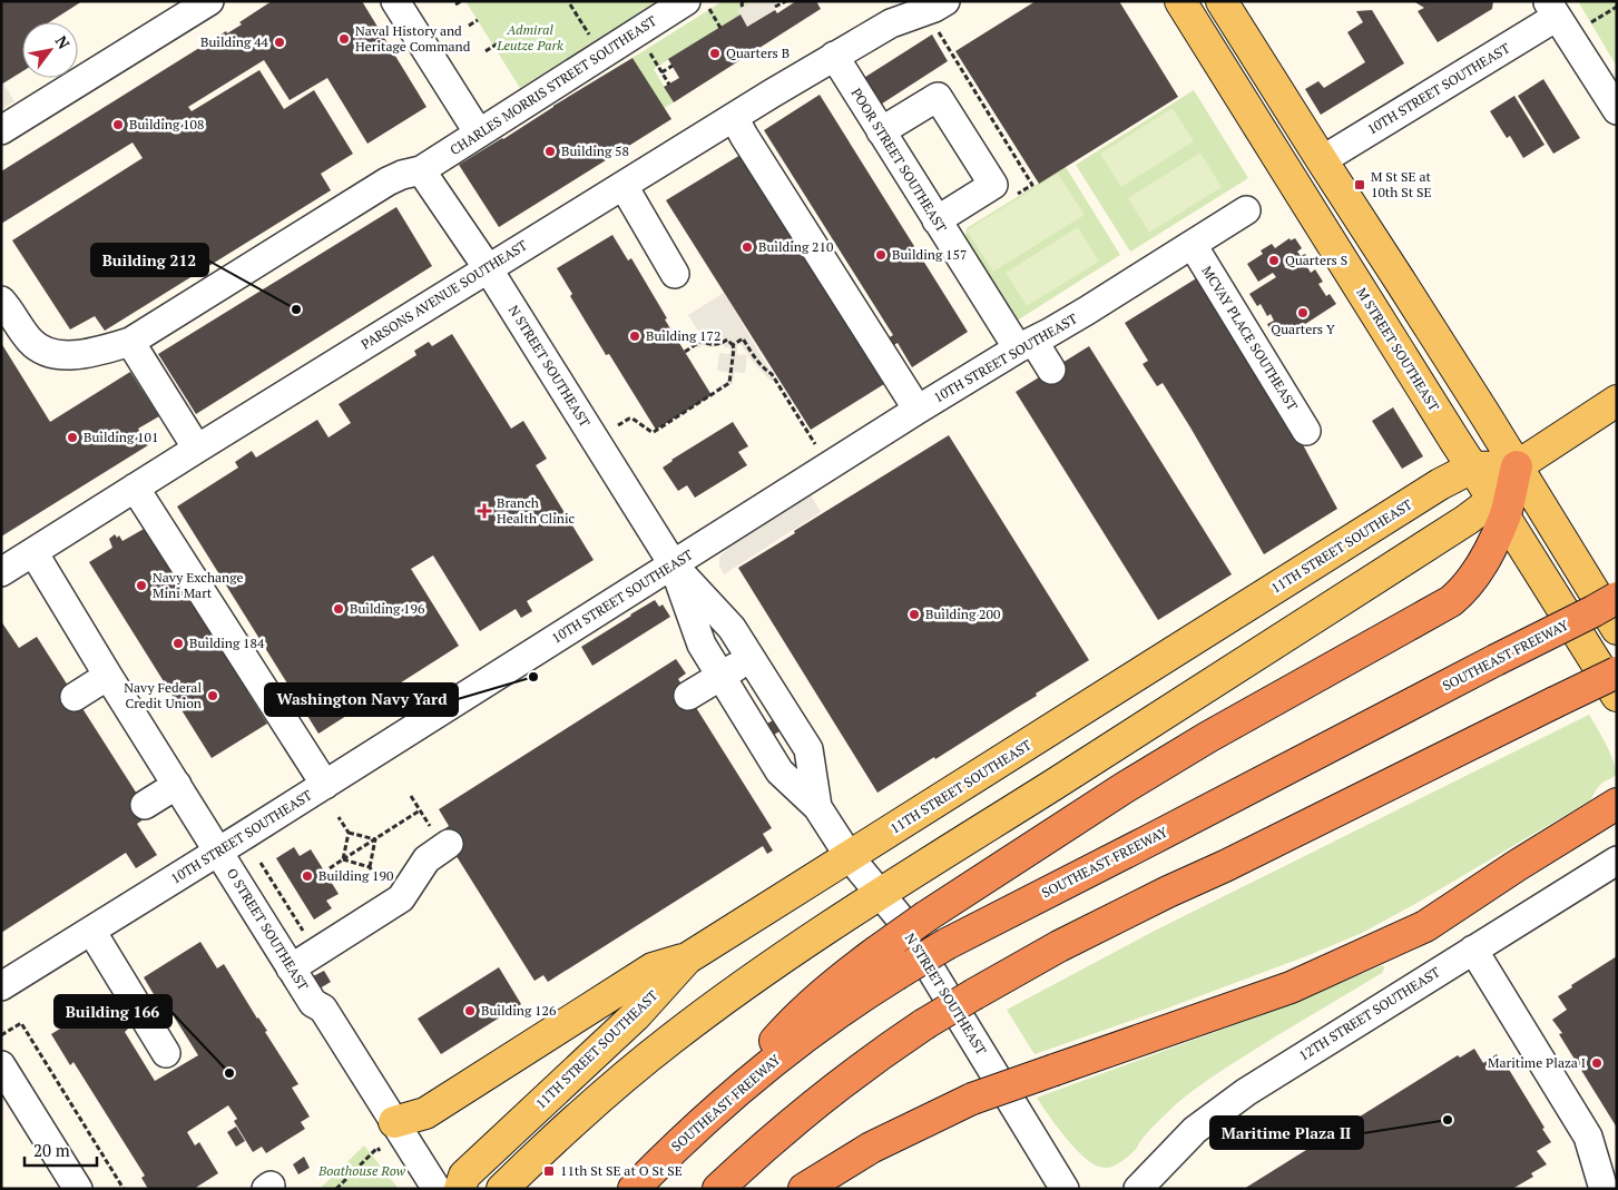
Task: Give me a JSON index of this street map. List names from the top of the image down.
{
  "streets": {
    "highway": ["SOUTHEAST FREEWAY"],
    "main road": ["M STREET SOUTHEAST", "11TH STREET SOUTHEAST"],
    "street": [
      "CHARLES MORRIS STREET SOUTHEAST",
      "10TH STREET SOUTHEAST",
      "POOR STREET SOUTHEAST",
      "PARSONS AVENUE SOUTHEAST",
      "MCVAY PLACE SOUTHEAST",
      "N STREET SOUTHEAST",
      "O STREET SOUTHEAST",
      "12TH STREET SOUTHEAST"
    ]
  },
  "crossings": [
    ["CHARLES MORRIS STREET SOUTHEAST", "N STREET SOUTHEAST"],
    ["10TH STREET SOUTHEAST", "POOR STREET SOUTHEAST"],
    ["10TH STREET SOUTHEAST", "MCVAY PLACE SOUTHEAST"],
    ["10TH STREET SOUTHEAST", "N STREET SOUTHEAST"],
    ["10TH STREET SOUTHEAST", "O STREET SOUTHEAST"],
    ["POOR STREET SOUTHEAST", "PARSONS AVENUE SOUTHEAST"],
    ["PARSONS AVENUE SOUTHEAST", "N STREET SOUTHEAST"],
    ["PARSONS AVENUE SOUTHEAST", "O STREET SOUTHEAST"],
    ["M STREET SOUTHEAST", "11TH STREET SOUTHEAST"],
    ["N STREET SOUTHEAST", "11TH STREET SOUTHEAST"]
  ],
  "parks": ["Admiral Leutze Park", "Boathouse Row"],
  "places": {
    "other": [
      "Naval History and Heritage Command",
      "Building 44",
      "Quarters B",
      "Building 108",
      "Building 58",
      "Building 210",
      "Building 157",
      "Quarters S",
      "Building 212",
      "Quarters Y",
      "Building 172",
      "Building 101",
      "Navy Exchange Mini Mart",
      "Building 196",
      "Building 200",
      "Building 184",
      "Washington Navy Yard",
      "Navy Federal Credit Union",
      "Building 190",
      "Building 126",
      "Maritime Plaza I",
      "Building 166",
      "Maritime Plaza II"
    ],
    "transit": ["M St SE at 10th St SE", "11th St SE at O St SE"],
    "health": ["Branch Health Clinic"]
  },
  "scale_bar": "20 m",
  "north": "top right"
}
